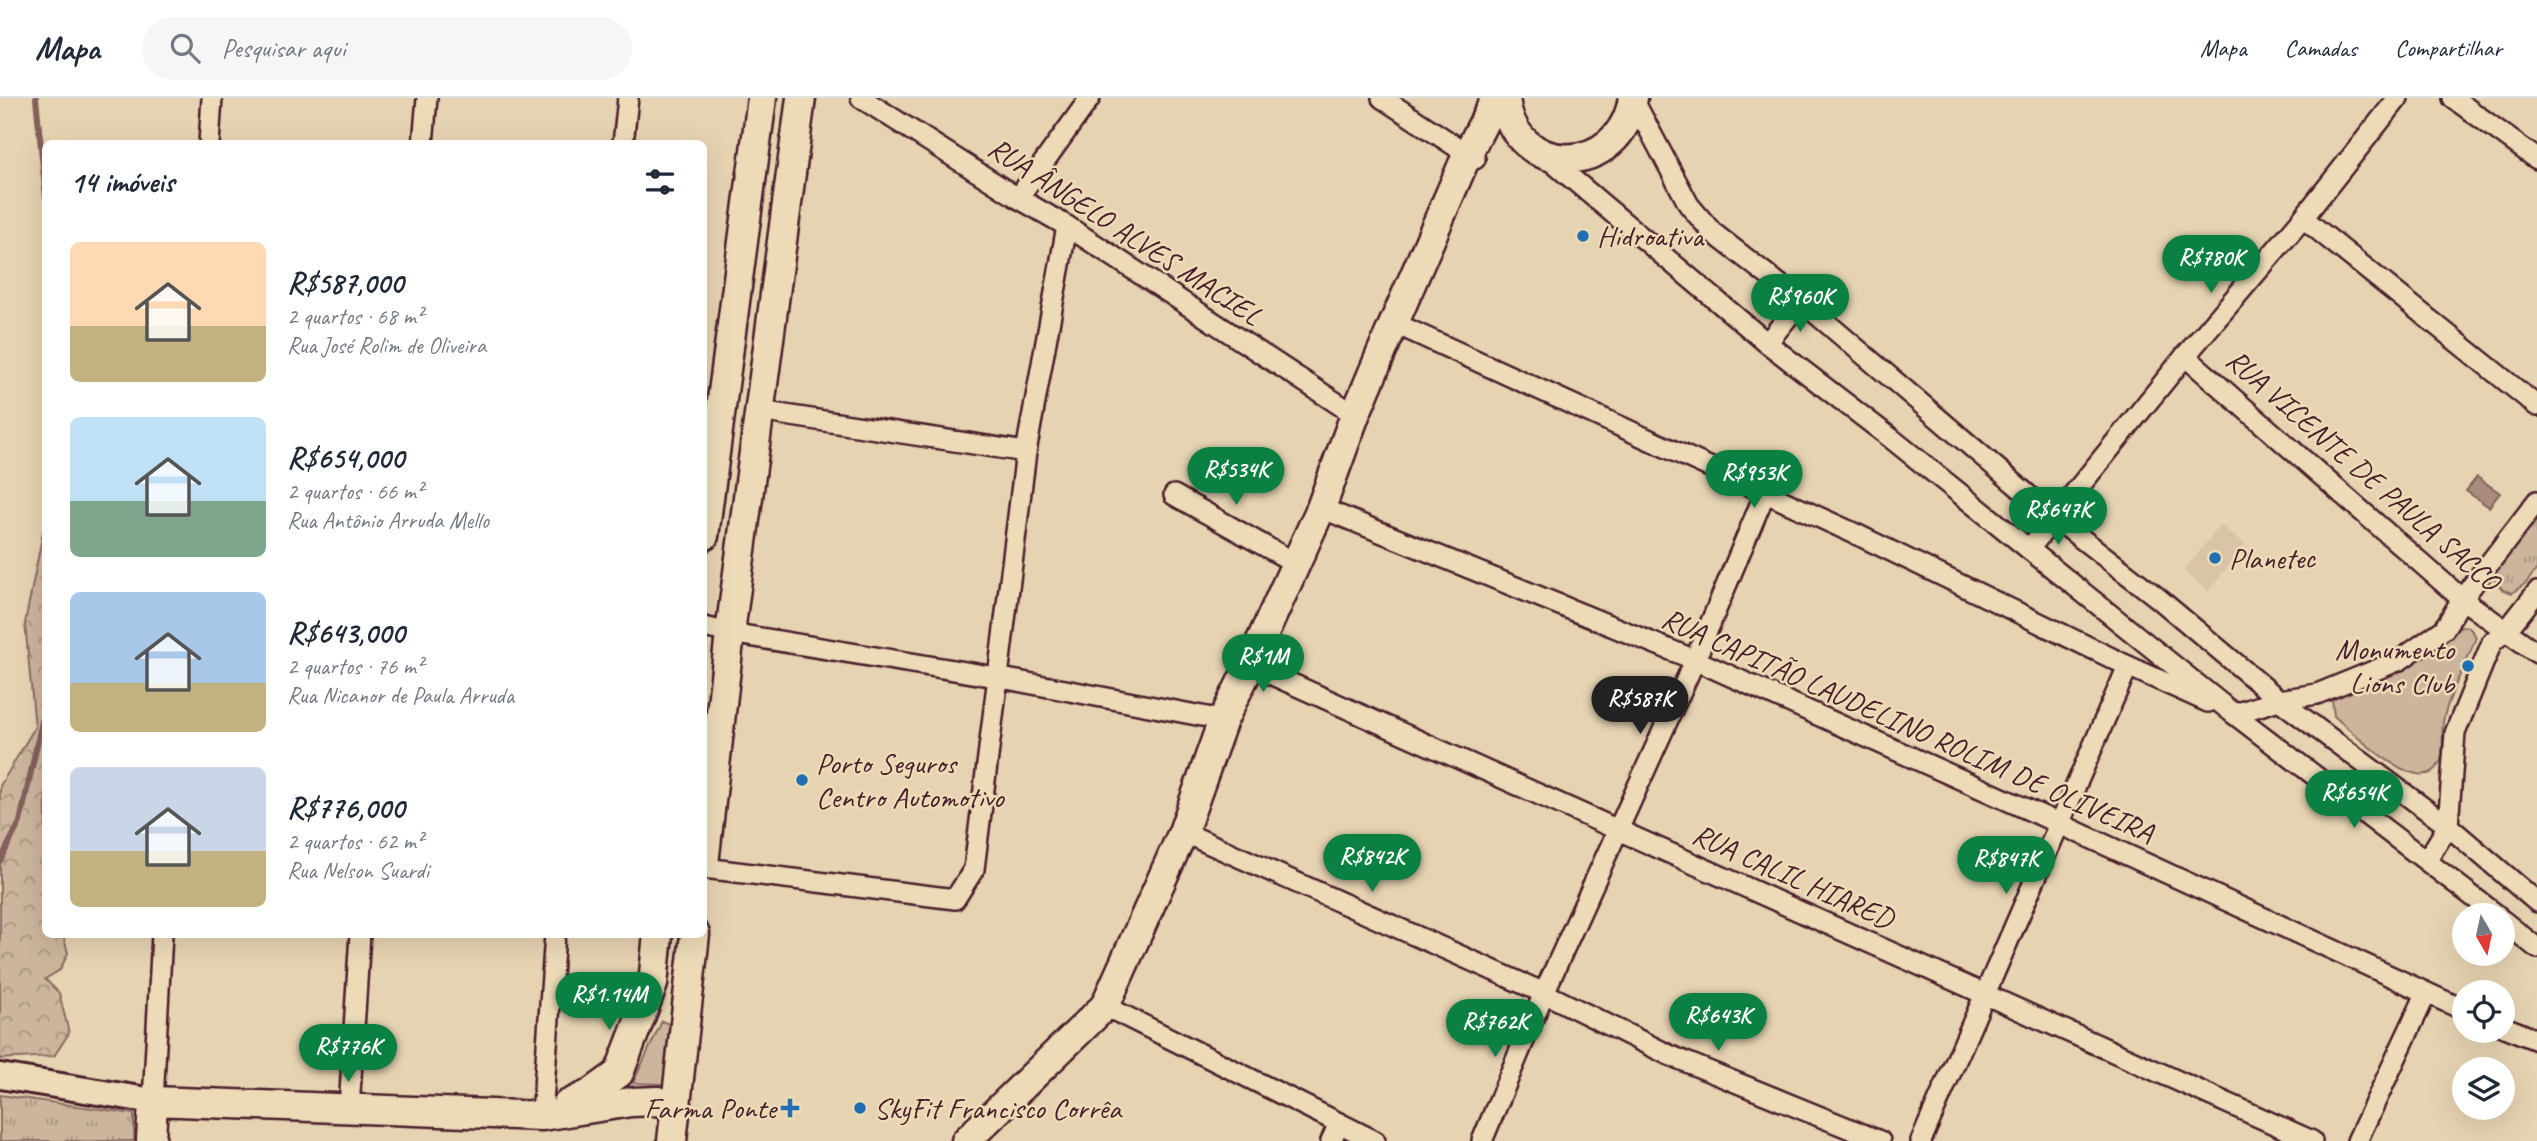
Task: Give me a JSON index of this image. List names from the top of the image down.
{
  "streets": {
    "street": [
      "RUA ÂNGELO ALVES MACIEL",
      "RUA VICENTE DE PAULA SACCO",
      "RUA CAPITÃO LAUDELINO ROLIM DE OLIVEIRA",
      "RUA CALIL HIARED"
    ]
  },
  "places": {
    "other": [
      "Hidroativa",
      "Planetec",
      "Monumento Lions Club",
      "Porto Seguros Centro Automotivo",
      "SkyFit Francisco Corrêa"
    ],
    "health": ["Farma Ponte"]
  },
  "north": "bottom",
  "page": {
    "header": "Mapa",
    "search": "Pesquisar aqui",
    "nav": ["Mapa", "Camadas", "Compartilhar"],
    "heading": "14 imóveis",
    "list": [
      {
        "name": "R$587,000",
        "note": "2 quartos · 68 m² · Rua José Rolim de Oliveira"
      },
      {
        "name": "R$654,000",
        "note": "2 quartos · 66 m² · Rua Antônio Arruda Mello"
      },
      {
        "name": "R$643,000",
        "note": "2 quartos · 76 m² · Rua Nicanor de Paula Arruda"
      },
      {
        "name": "R$776,000",
        "note": "2 quartos · 62 m² · Rua Nelson Suardi"
      }
    ],
    "price": [
      "R$780K",
      "R$960K",
      "R$534K",
      "R$953K",
      "R$647K",
      "R$1M",
      "R$587K",
      "R$654K",
      "R$842K",
      "R$847K",
      "R$1.14M",
      "R$643K",
      "R$762K",
      "R$776K"
    ]
  }
}
